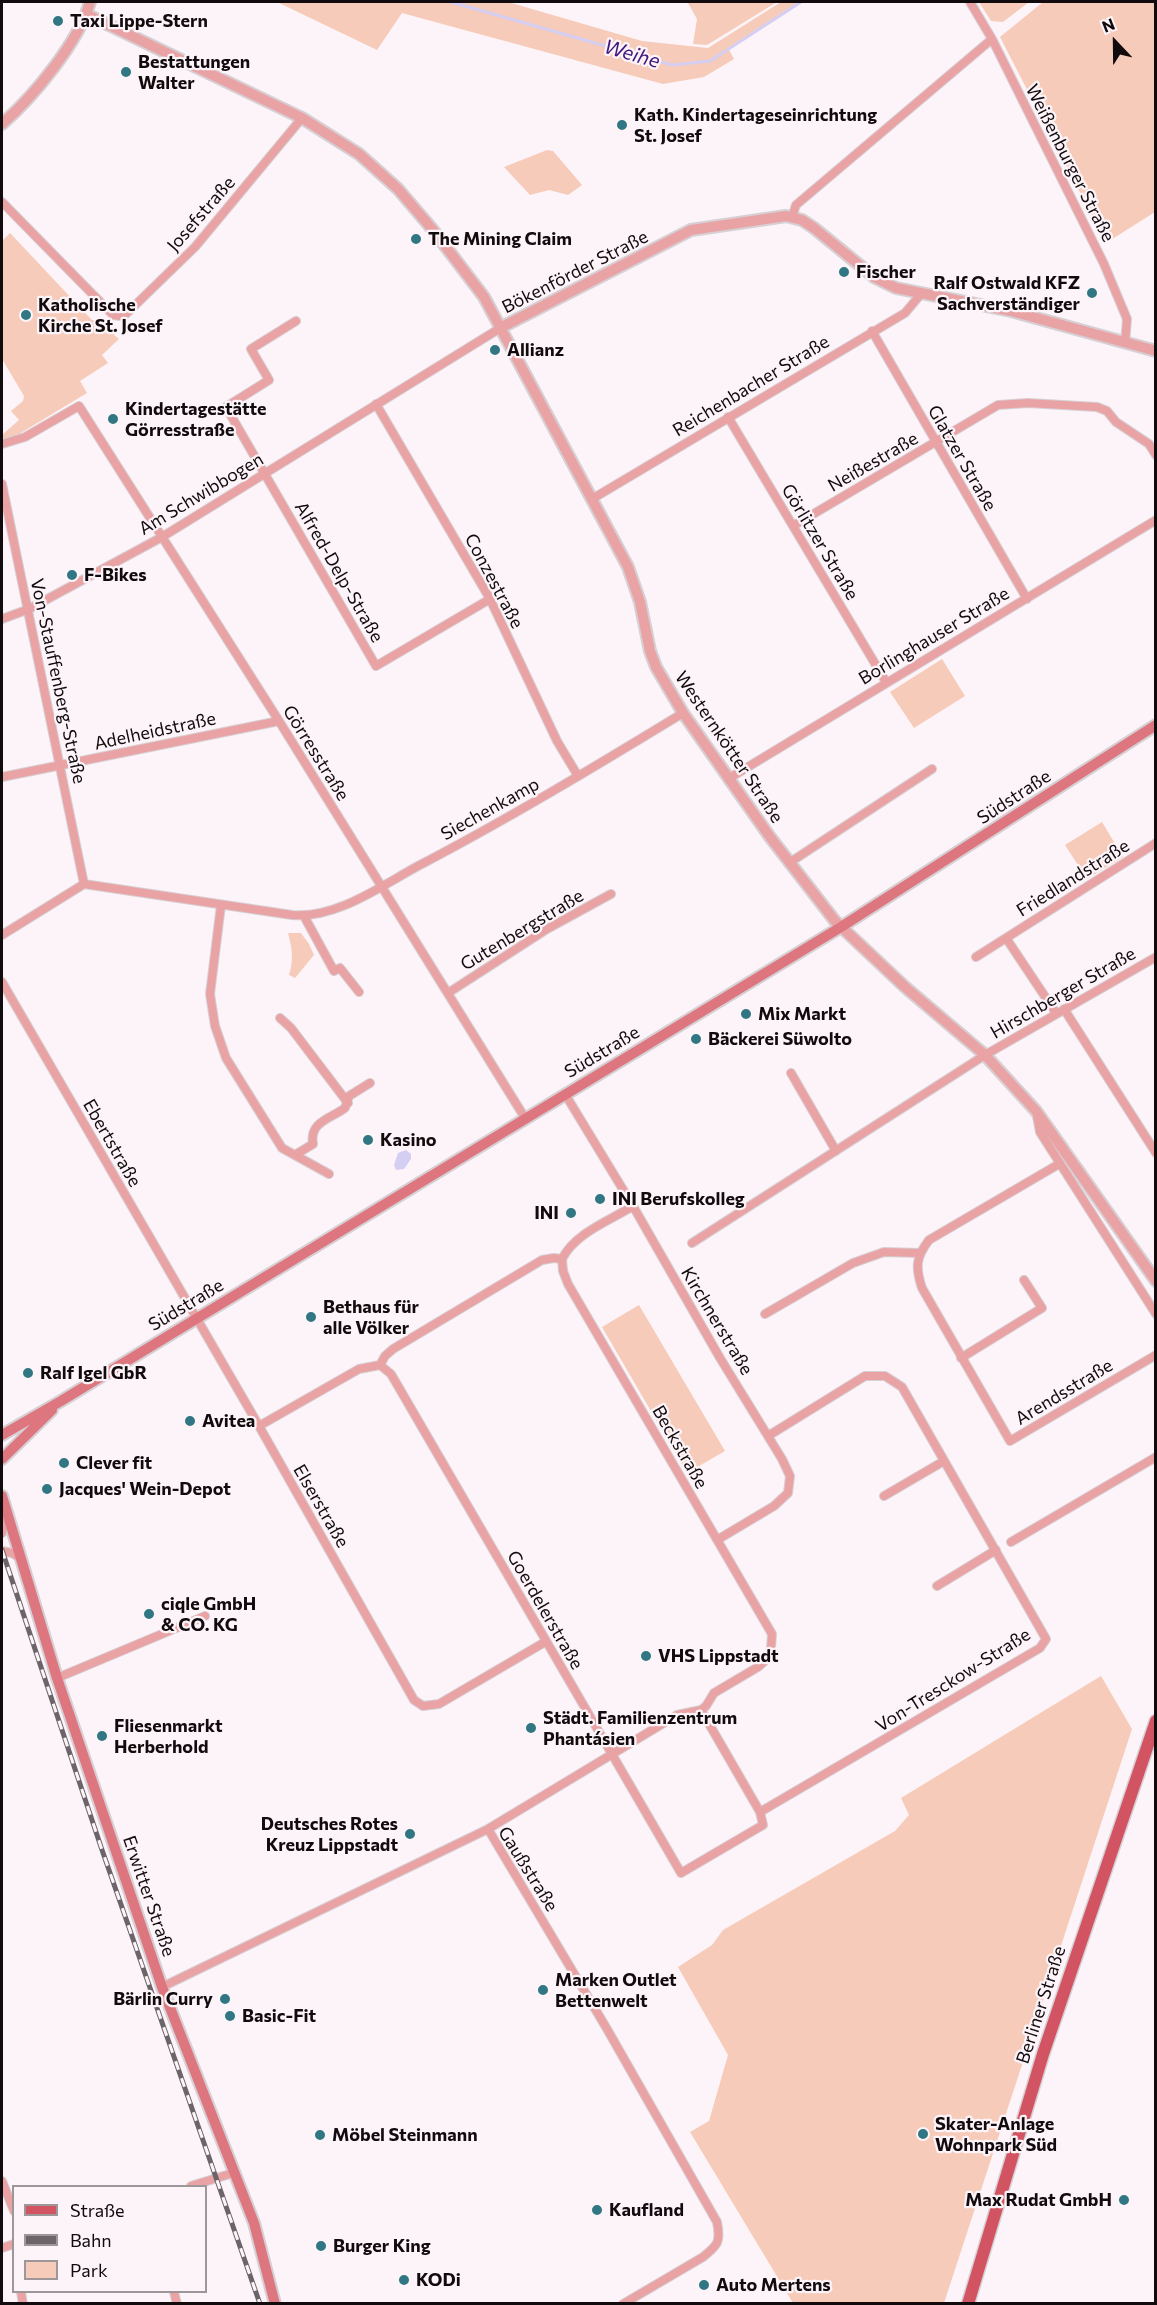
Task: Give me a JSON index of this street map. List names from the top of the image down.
{
  "streets": {
    "main road": ["Südstraße", "Erwitter Straße", "Berliner Straße"],
    "street": [
      "Weißenburger Straße",
      "Josefstraße",
      "Bökenförder Straße",
      "Reichenbacher Straße",
      "Glatzer Straße",
      "Neißestraße",
      "Am Schwibbogen",
      "Görlitzer Straße",
      "Alfred-Delp-Straße",
      "Conzestraße",
      "Borlinghauser Straße",
      "Von-Stauffenberg-Straße",
      "Adelheidstraße",
      "Westernkötter Straße",
      "Görresstraße",
      "Siechenkamp",
      "Friedlandstraße",
      "Gutenbergstraße",
      "Hirschberger Straße",
      "Ebertstraße",
      "Kirchnerstraße",
      "Arendsstraße",
      "Beckstraße",
      "Elserstraße",
      "Goerdelerstraße",
      "Von-Tresckow-Straße",
      "Gaußstraße"
    ]
  },
  "crossings": [
    ["Josefstraße", "Bökenförder Straße"],
    ["Bökenförder Straße", "Am Schwibbogen"],
    ["Bökenförder Straße", "Westernkötter Straße"],
    ["Reichenbacher Straße", "Glatzer Straße"],
    ["Reichenbacher Straße", "Görlitzer Straße"],
    ["Reichenbacher Straße", "Westernkötter Straße"],
    ["Glatzer Straße", "Neißestraße"],
    ["Glatzer Straße", "Borlinghauser Straße"],
    ["Neißestraße", "Görlitzer Straße"],
    ["Am Schwibbogen", "Alfred-Delp-Straße"],
    ["Am Schwibbogen", "Conzestraße"],
    ["Am Schwibbogen", "Von-Stauffenberg-Straße"],
    ["Am Schwibbogen", "Westernkötter Straße"],
    ["Am Schwibbogen", "Görresstraße"],
    ["Görlitzer Straße", "Borlinghauser Straße"],
    ["Alfred-Delp-Straße", "Conzestraße"],
    ["Conzestraße", "Siechenkamp"],
    ["Borlinghauser Straße", "Westernkötter Straße"],
    ["Von-Stauffenberg-Straße", "Adelheidstraße"],
    ["Von-Stauffenberg-Straße", "Siechenkamp"],
    ["Adelheidstraße", "Görresstraße"],
    ["Westernkötter Straße", "Südstraße"],
    ["Westernkötter Straße", "Siechenkamp"],
    ["Westernkötter Straße", "Hirschberger Straße"],
    ["Görresstraße", "Südstraße"],
    ["Görresstraße", "Siechenkamp"],
    ["Görresstraße", "Gutenbergstraße"],
    ["Südstraße", "Ebertstraße"],
    ["Südstraße", "Kirchnerstraße"],
    ["Südstraße", "Elserstraße"],
    ["Friedlandstraße", "Hirschberger Straße"],
    ["Ebertstraße", "Elserstraße"],
    ["Kirchnerstraße", "Beckstraße"],
    ["Kirchnerstraße", "Von-Tresckow-Straße"],
    ["Elserstraße", "Goerdelerstraße"],
    ["Goerdelerstraße", "Von-Tresckow-Straße"],
    ["Gaußstraße", "Erwitter Straße"]
  ],
  "water": ["Weihe"],
  "places": [
    "Taxi Lippe-Stern",
    "Bestattungen Walter",
    "Kath. Kindertageseinrichtung St. Josef",
    "The Mining Claim",
    "Fischer",
    "Ralf Ostwald KFZ Sachverständiger",
    "Katholische Kirche St. Josef",
    "Allianz",
    "Kindertagestätte Görresstraße",
    "F-Bikes",
    "Mix Markt",
    "Bäckerei Süwolto",
    "Kasino",
    "INI Berufskolleg",
    "INI",
    "Bethaus für alle Völker",
    "Ralf Igel GbR",
    "Avitea",
    "Clever fit",
    "Jacques' Wein-Depot",
    "ciqle GmbH & CO. KG",
    "VHS Lippstadt",
    "Städt. Familienzentrum Phantásien",
    "Fliesenmarkt Herberhold",
    "Deutsches Rotes Kreuz Lippstadt",
    "Marken Outlet Bettenwelt",
    "Bärlin Curry",
    "Basic-Fit",
    "Skater-Anlage Wohnpark Süd",
    "Möbel Steinmann",
    "Max Rudat GmbH",
    "Kaufland",
    "Burger King",
    "KODi",
    "Auto Mertens"
  ],
  "legend": ["Straße", "Bahn", "Park"],
  "north": "top"
}
